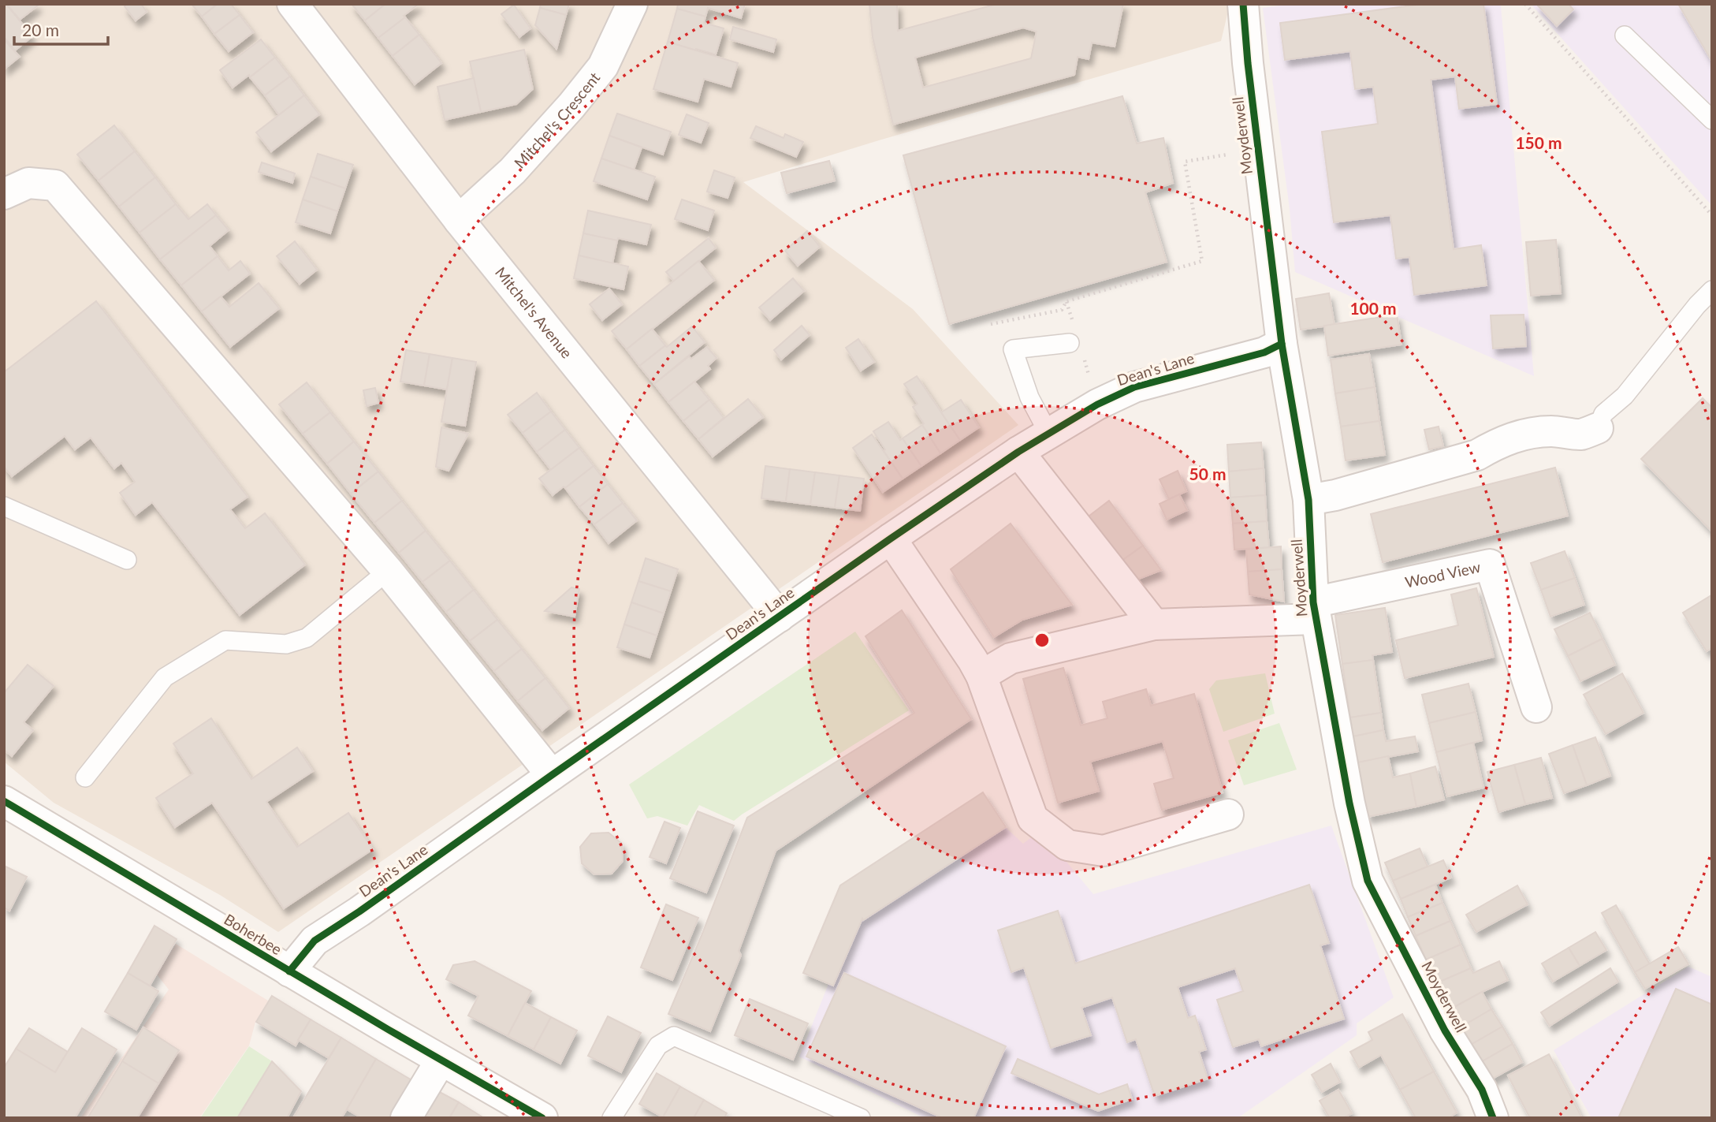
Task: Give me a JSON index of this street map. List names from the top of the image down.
{
  "streets": {
    "street": [
      "Mitchel's Crescent",
      "Moyderwell",
      "Mitchel's Avenue",
      "Dean's Lane",
      "Wood View",
      "Boherbee"
    ]
  },
  "crossings": [
    ["Mitchel's Crescent", "Mitchel's Avenue"],
    ["Moyderwell", "Dean's Lane"],
    ["Moyderwell", "Wood View"],
    ["Mitchel's Avenue", "Dean's Lane"],
    ["Dean's Lane", "Boherbee"]
  ],
  "scale_bar": "20 m",
  "rings": ["150 m", "100 m", "50 m"]
}
